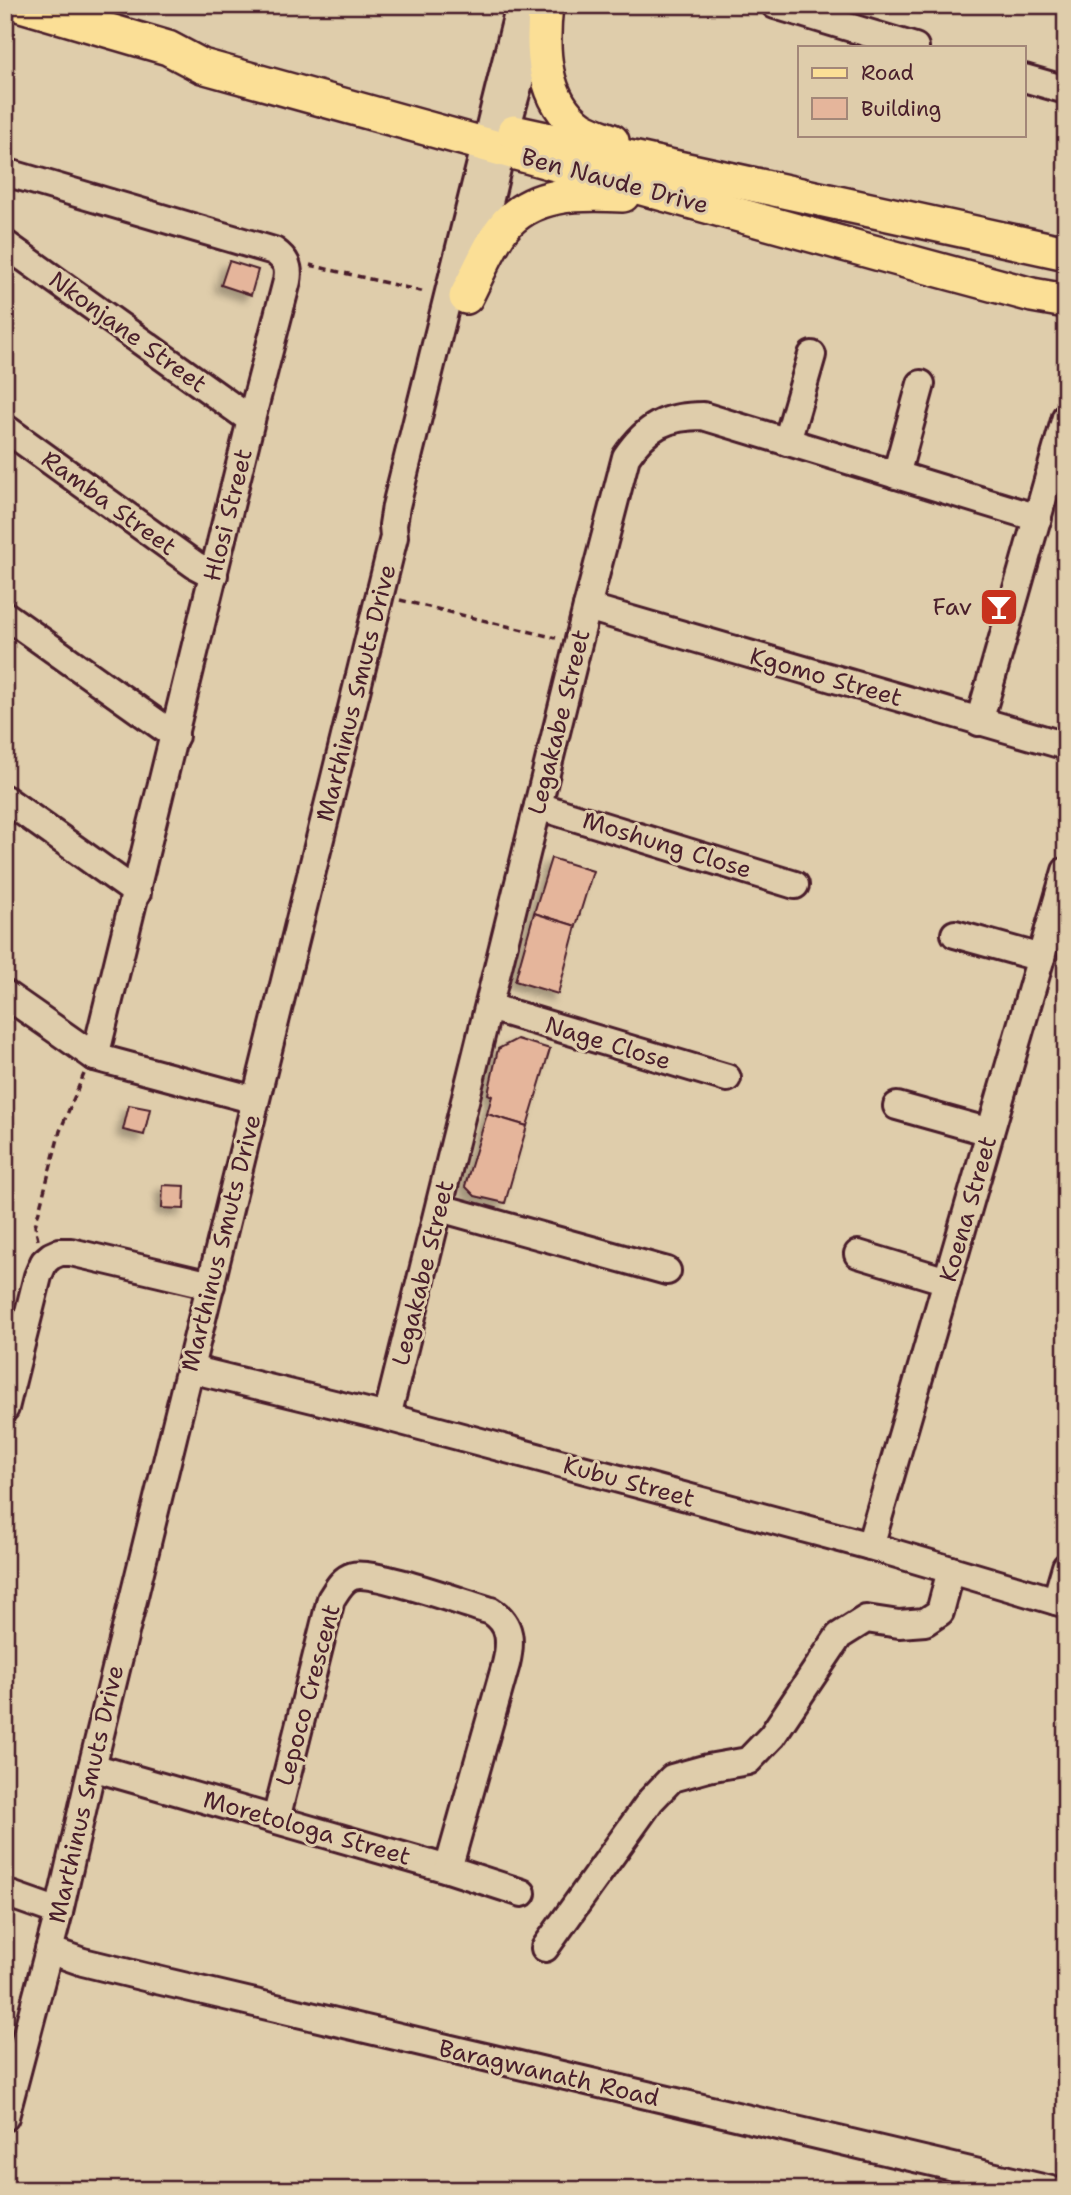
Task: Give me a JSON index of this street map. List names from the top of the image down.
{
  "streets": {
    "main road": ["Ben Naude Drive"],
    "street": [
      "Nkonjane Street",
      "Ramba Street",
      "Hlosi Street",
      "Kgomo Street",
      "Marthinus Smuts Drive",
      "Legakabe Street",
      "Moshung Close",
      "Nage Close",
      "Koena Street",
      "Kubu Street",
      "Lepoco Crescent",
      "Moretologa Street",
      "Baragwanath Road"
    ]
  },
  "crossings": [
    ["Ben Naude Drive", "Marthinus Smuts Drive"],
    ["Nkonjane Street", "Hlosi Street"],
    ["Ramba Street", "Hlosi Street"],
    ["Kgomo Street", "Legakabe Street"],
    ["Marthinus Smuts Drive", "Kubu Street"],
    ["Marthinus Smuts Drive", "Moretologa Street"],
    ["Marthinus Smuts Drive", "Baragwanath Road"],
    ["Legakabe Street", "Moshung Close"],
    ["Legakabe Street", "Nage Close"],
    ["Legakabe Street", "Kubu Street"],
    ["Koena Street", "Kubu Street"],
    ["Lepoco Crescent", "Moretologa Street"]
  ],
  "places": {
    "bar": ["Fav"]
  },
  "legend": ["Road", "Building"]
}
